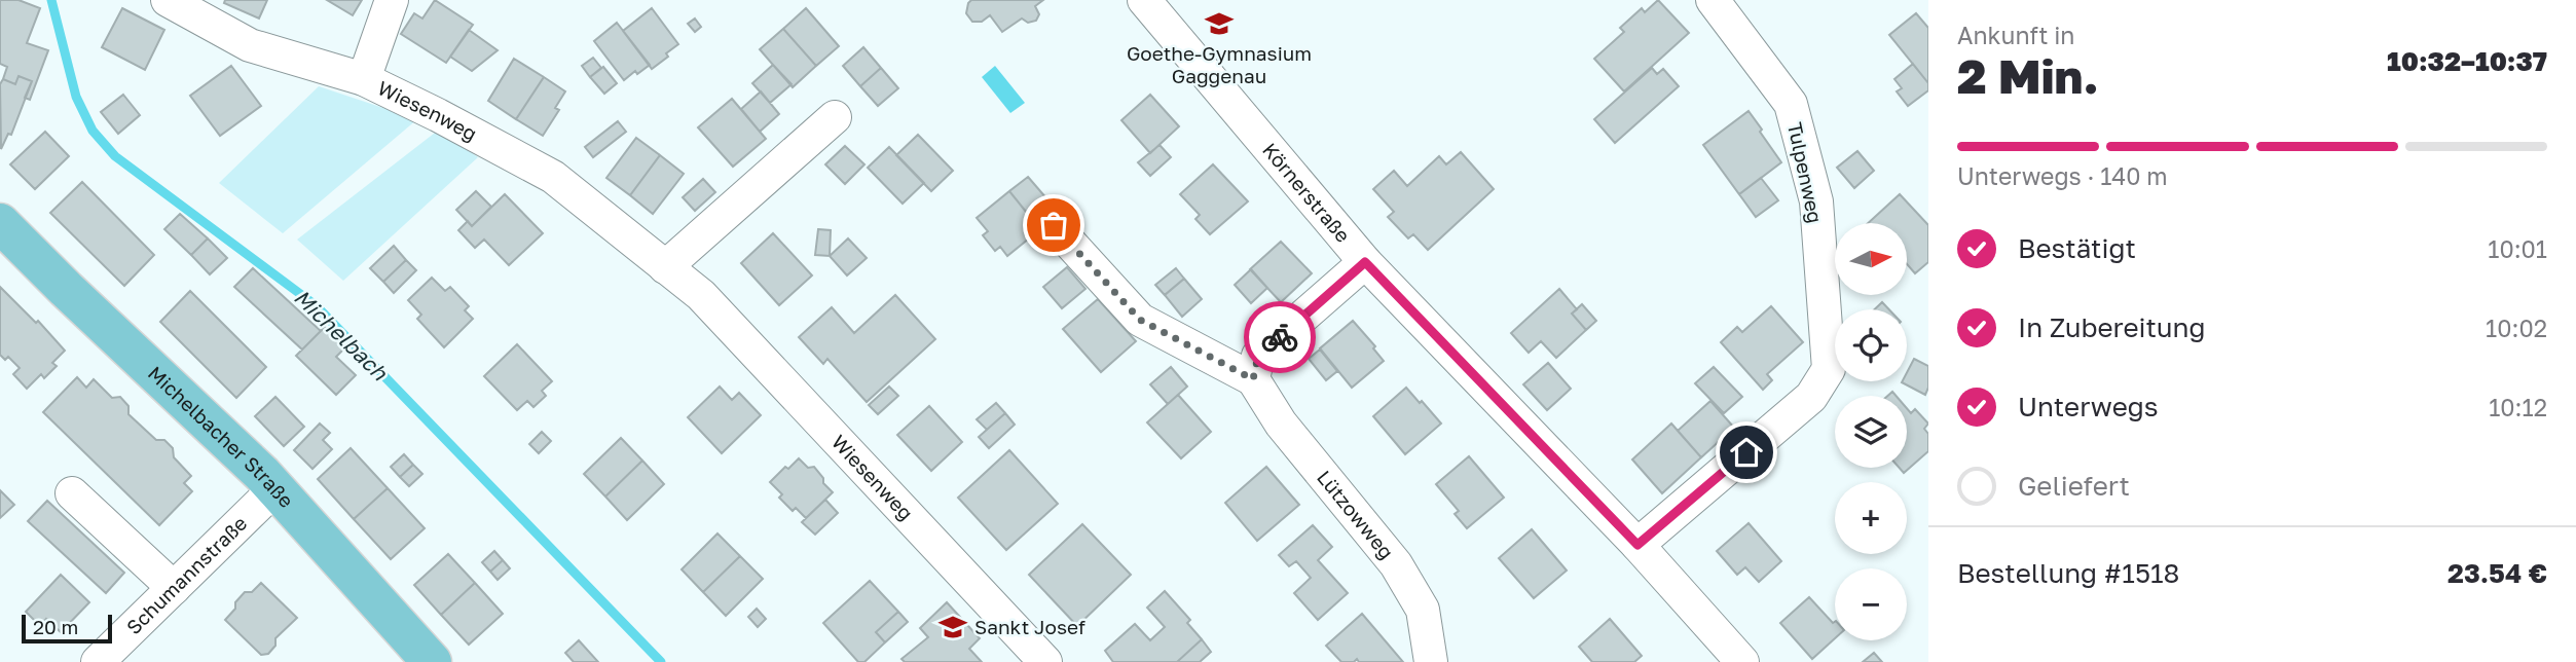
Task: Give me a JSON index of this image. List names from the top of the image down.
{
  "streets": {
    "main road": ["Michelbacher Straße"],
    "street": [
      "Wiesenweg",
      "Tulpenweg",
      "Körnerstraße",
      "Lützowweg",
      "Schumannstraße"
    ]
  },
  "crossings": [
    ["Tulpenweg", "Körnerstraße"],
    ["Michelbacher Straße", "Schumannstraße"]
  ],
  "water": ["Michelbach"],
  "places": {
    "school or university": ["Goethe-Gymnasium Gaggenau", "Sankt Josef"]
  },
  "scale_bar": "20 m",
  "north": "right",
  "page": {
    "heading": ["2 Min.", "Ankunft in", "10:32–10:37"],
    "panel": ["Bestellung #1518", "23.54 €"],
    "bar": "Unterwegs · 140 m",
    "list": [
      ["Bestätigt", "10:01"],
      ["In Zubereitung", "10:02"],
      ["Unterwegs", "10:12"],
      "Geliefert"
    ],
    "map_buttons": ["+", "−"],
    "scale": "20 m"
  }
}
